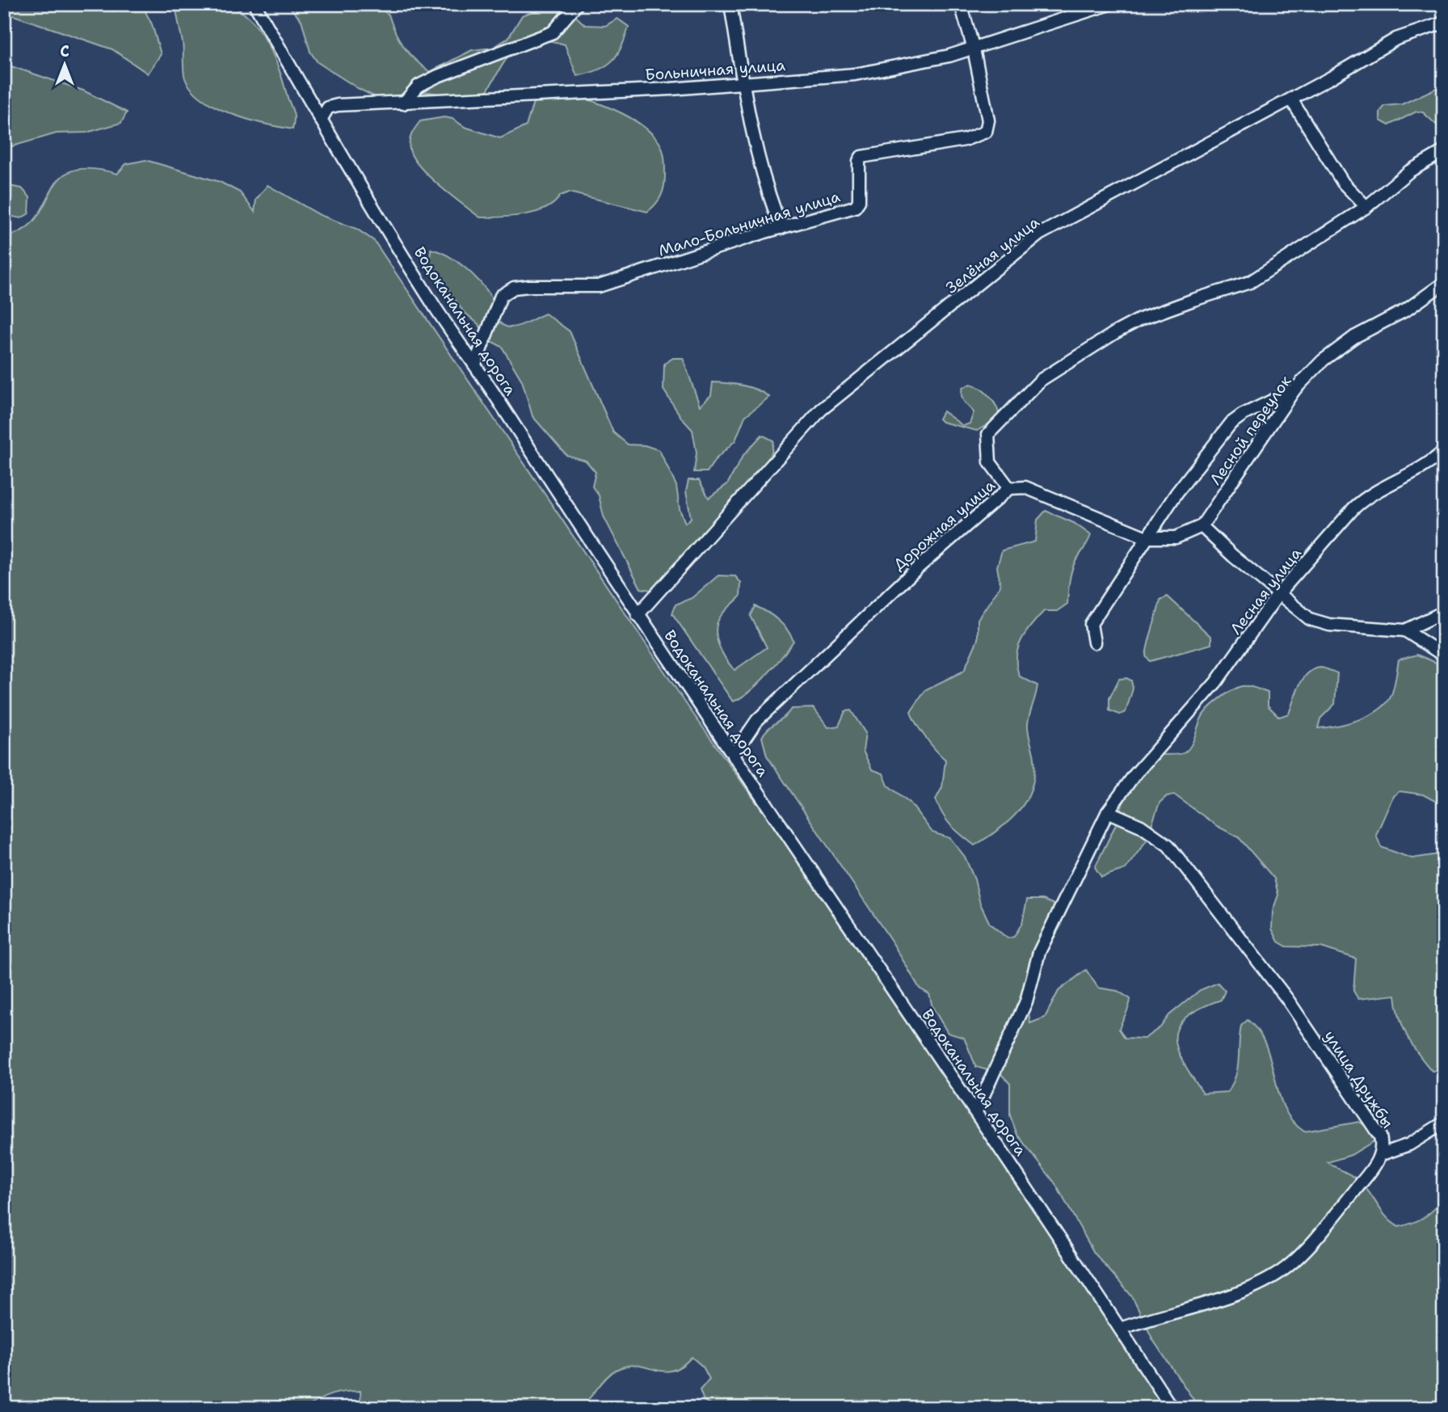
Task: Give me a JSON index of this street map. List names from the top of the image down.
{
  "streets": {
    "street": [
      "Больничная улица",
      "Мало-Больничная улица",
      "Зелёная улица",
      "Водоканальная дорога",
      "Лесной переулок",
      "Дорожная улица",
      "Лесная улица",
      "улица Дружбы"
    ]
  },
  "crossings": [
    ["Больничная улица", "Мало-Больничная улица"],
    ["Больничная улица", "Водоканальная дорога"],
    ["Мало-Больничная улица", "Водоканальная дорога"],
    ["Зелёная улица", "Водоканальная дорога"],
    ["Водоканальная дорога", "Дорожная улица"],
    ["Водоканальная дорога", "Лесная улица"],
    ["Водоканальная дорога", "улица Дружбы"],
    ["Лесной переулок", "Дорожная улица"],
    ["Лесная улица", "улица Дружбы"]
  ],
  "north": "top"
}
